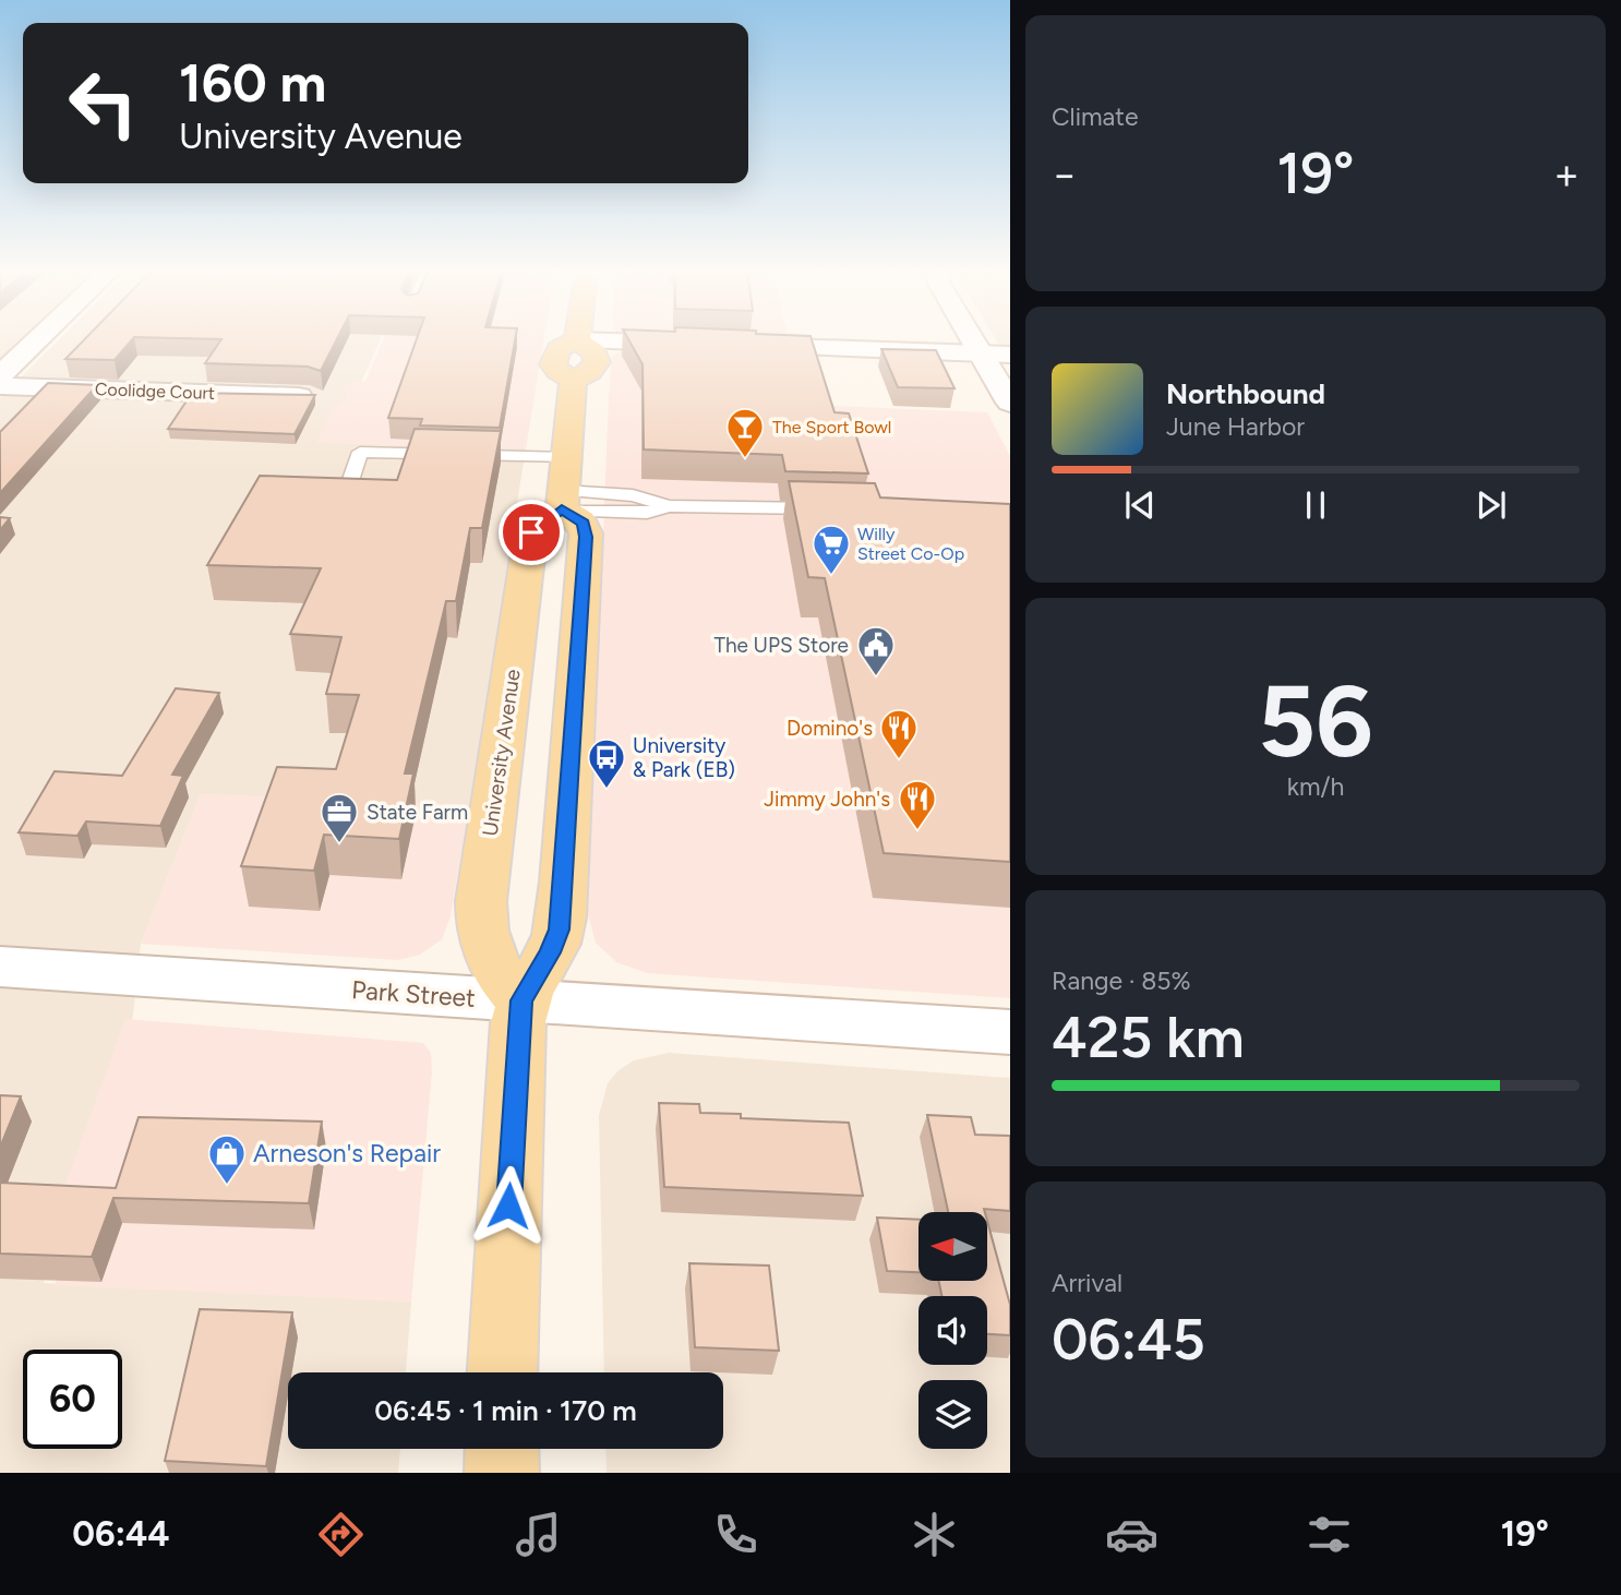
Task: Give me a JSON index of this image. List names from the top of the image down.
{
  "streets": {
    "main road": ["University Avenue"],
    "street": ["Coolidge Court", "Park Street"]
  },
  "crossings": [
    ["University Avenue", "Park Street"]
  ],
  "places": {
    "bar": ["The Sport Bowl"],
    "supermarket": ["Willy Street Co-Op"],
    "public building": ["The UPS Store"],
    "restaurant": ["Domino's", "Jimmy John's"],
    "bus stop": ["University & Park (EB)"],
    "office": ["State Farm"],
    "shop": ["Arneson's Repair"]
  },
  "north": "left",
  "page": {
    "tile": [
      "Climate",
      ["56", "km/h"],
      ["Range · 85%", "425 km"],
      ["Arrival", "06:45"]
    ],
    "turn": ["160 m", "University Avenue"],
    "heat": ["−", "19°", "+"],
    "song": ["Northbound", "June Harbor"],
    "limit": "60",
    "trip": "06:45 · 1 min · 170 m",
    "tabs": ["06:44", "19°"]
  }
}
